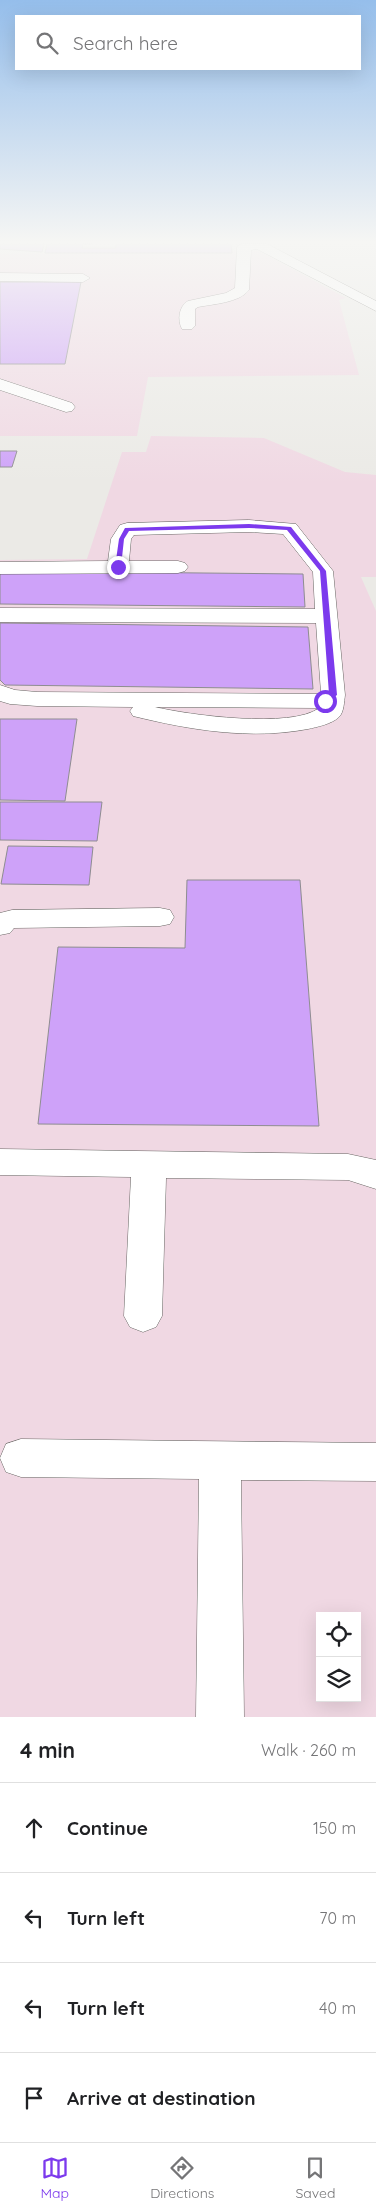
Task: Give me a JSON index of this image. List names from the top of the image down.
{
  "page": {
    "search": "Search here",
    "heading": ["4 min", "Walk · 260 m"],
    "list": [
      ["Continue", "150 m"],
      ["Turn left", "70 m"],
      ["Turn left", "40 m"],
      "Arrive at destination"
    ],
    "nav": ["Map", "Directions", "Saved"]
  }
}
